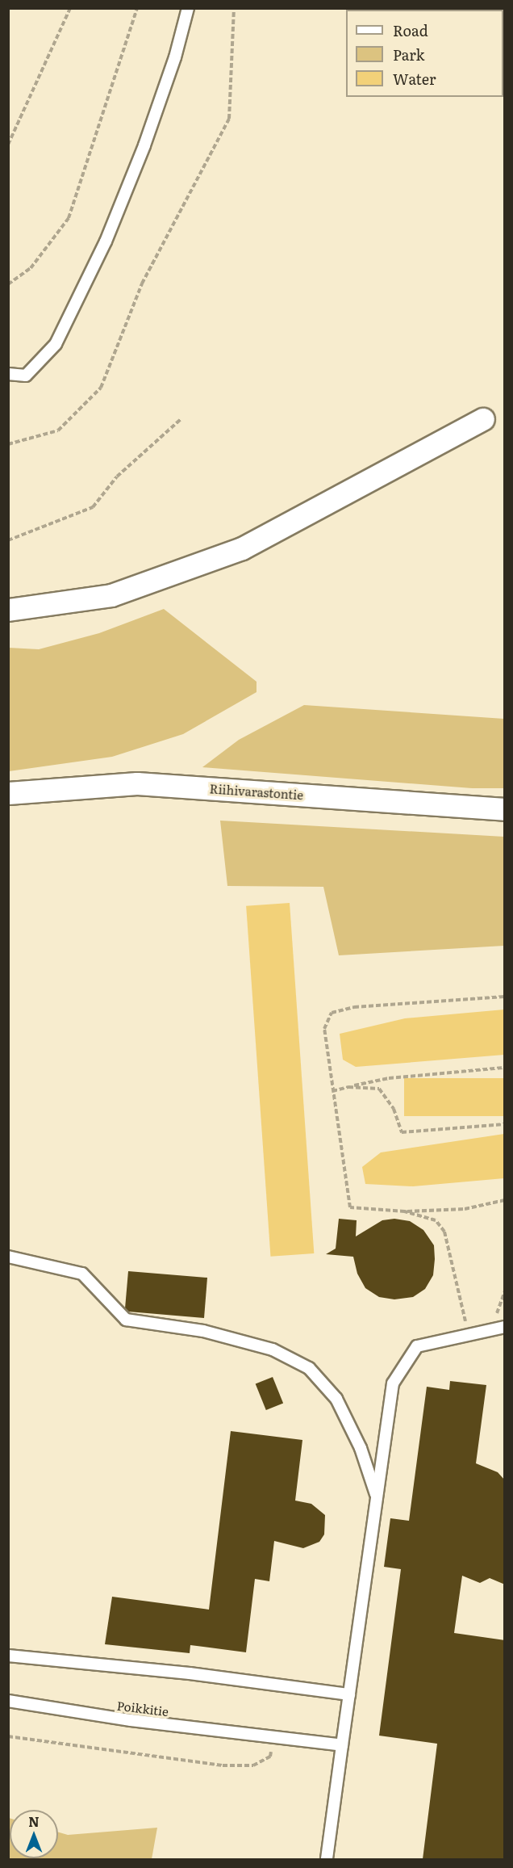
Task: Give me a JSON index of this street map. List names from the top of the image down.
{
  "streets": {
    "street": ["Riihivarastontie"],
    "lane": ["Poikkitie"]
  },
  "legend": ["Road", "Park", "Water"],
  "north": "top"
}
